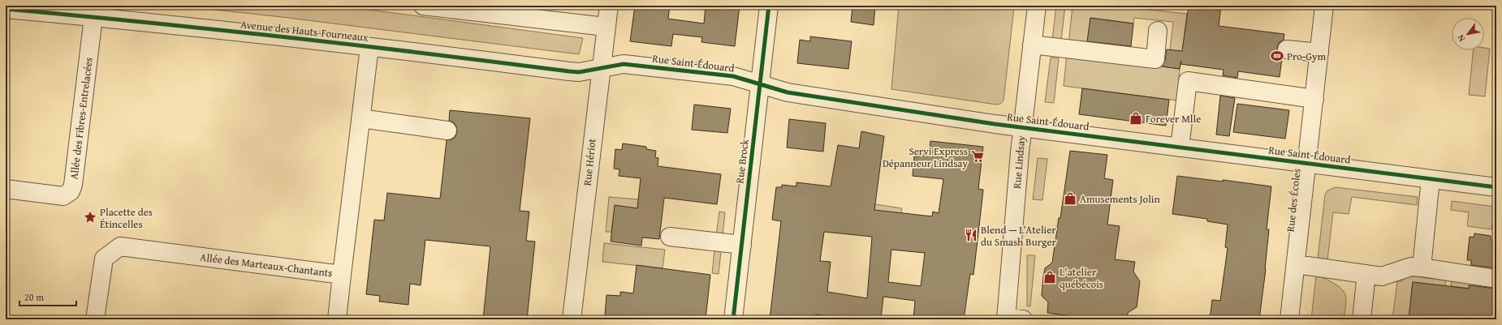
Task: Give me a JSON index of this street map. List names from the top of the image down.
{
  "streets": {
    "street": [
      "Avenue des Hauts-Fourneaux",
      "Rue Saint-Édouard",
      "Allée des Fibres-Entrelacées",
      "Rue Brock",
      "Rue Hériot",
      "Rue Lindsay",
      "Rue des Écoles",
      "Allée des Marteaux-Chantants"
    ]
  },
  "crossings": [
    ["Avenue des Hauts-Fourneaux", "Rue Saint-Édouard"],
    ["Avenue des Hauts-Fourneaux", "Allée des Fibres-Entrelacées"],
    ["Avenue des Hauts-Fourneaux", "Rue Hériot"],
    ["Avenue des Hauts-Fourneaux", "Allée des Marteaux-Chantants"],
    ["Rue Saint-Édouard", "Rue Brock"],
    ["Rue Saint-Édouard", "Rue Hériot"],
    ["Rue Saint-Édouard", "Rue Lindsay"],
    ["Rue Saint-Édouard", "Rue des Écoles"]
  ],
  "places": {
    "sports": ["Pro-Gym"],
    "shop": ["Forever Mlle", "Amusements Jolin", "L'atelier québécois"],
    "supermarket": ["Servi Express Dépanneur Lindsay"],
    "place": ["Placette des Étincelles"],
    "restaurant": ["Blend — L’Atelier du Smash Burger"]
  },
  "scale_bar": "20 m",
  "north": "bottom left"
}
